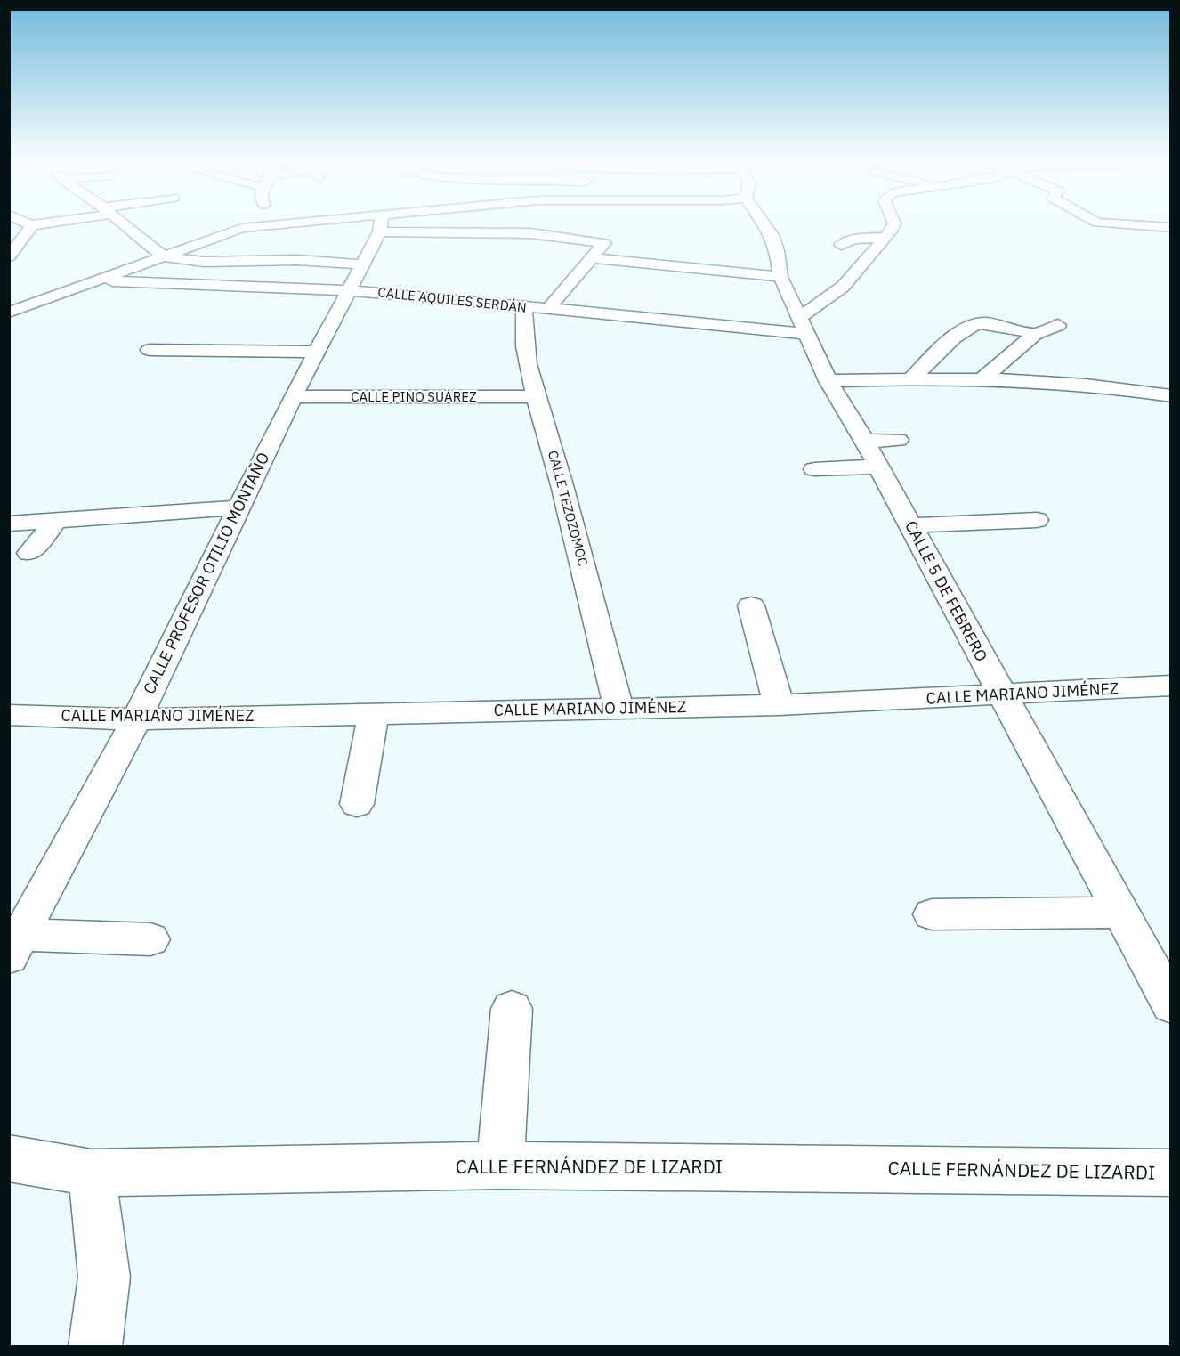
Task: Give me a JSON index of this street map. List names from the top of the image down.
{
  "streets": {
    "street": [
      "CALLE AQUILES SERDÁN",
      "CALLE PINO SUÁREZ",
      "CALLE TEZOZOMOC",
      "CALLE PROFESOR OTILIO MONTAÑO",
      "CALLE 5 DE FEBRERO",
      "CALLE MARIANO JIMÉNEZ",
      "CALLE FERNÁNDEZ DE LIZARDI"
    ]
  },
  "crossings": [
    ["CALLE AQUILES SERDÁN", "CALLE TEZOZOMOC"],
    ["CALLE AQUILES SERDÁN", "CALLE PROFESOR OTILIO MONTAÑO"],
    ["CALLE AQUILES SERDÁN", "CALLE 5 DE FEBRERO"],
    ["CALLE PINO SUÁREZ", "CALLE TEZOZOMOC"],
    ["CALLE PINO SUÁREZ", "CALLE PROFESOR OTILIO MONTAÑO"],
    ["CALLE TEZOZOMOC", "CALLE MARIANO JIMÉNEZ"],
    ["CALLE PROFESOR OTILIO MONTAÑO", "CALLE MARIANO JIMÉNEZ"],
    ["CALLE 5 DE FEBRERO", "CALLE MARIANO JIMÉNEZ"]
  ]
}
